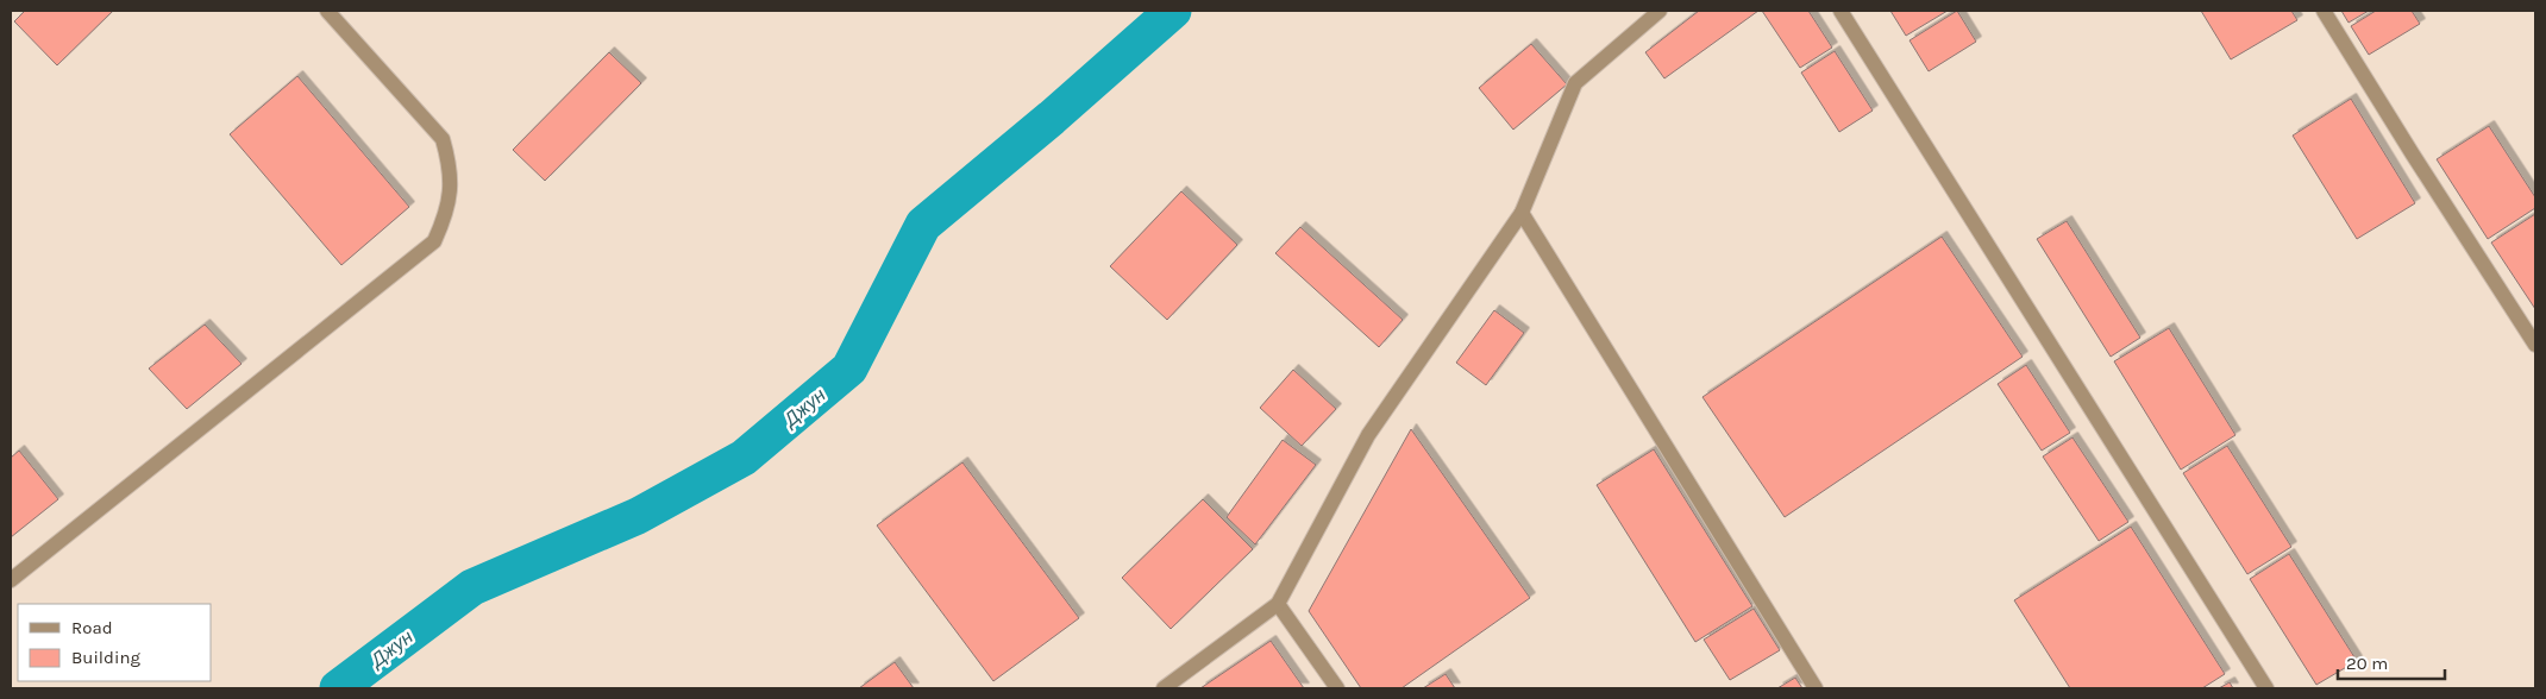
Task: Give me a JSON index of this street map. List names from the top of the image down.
{
  "water": ["Джун"],
  "legend": ["Road", "Building"],
  "scale_bar": "20 m"
}
